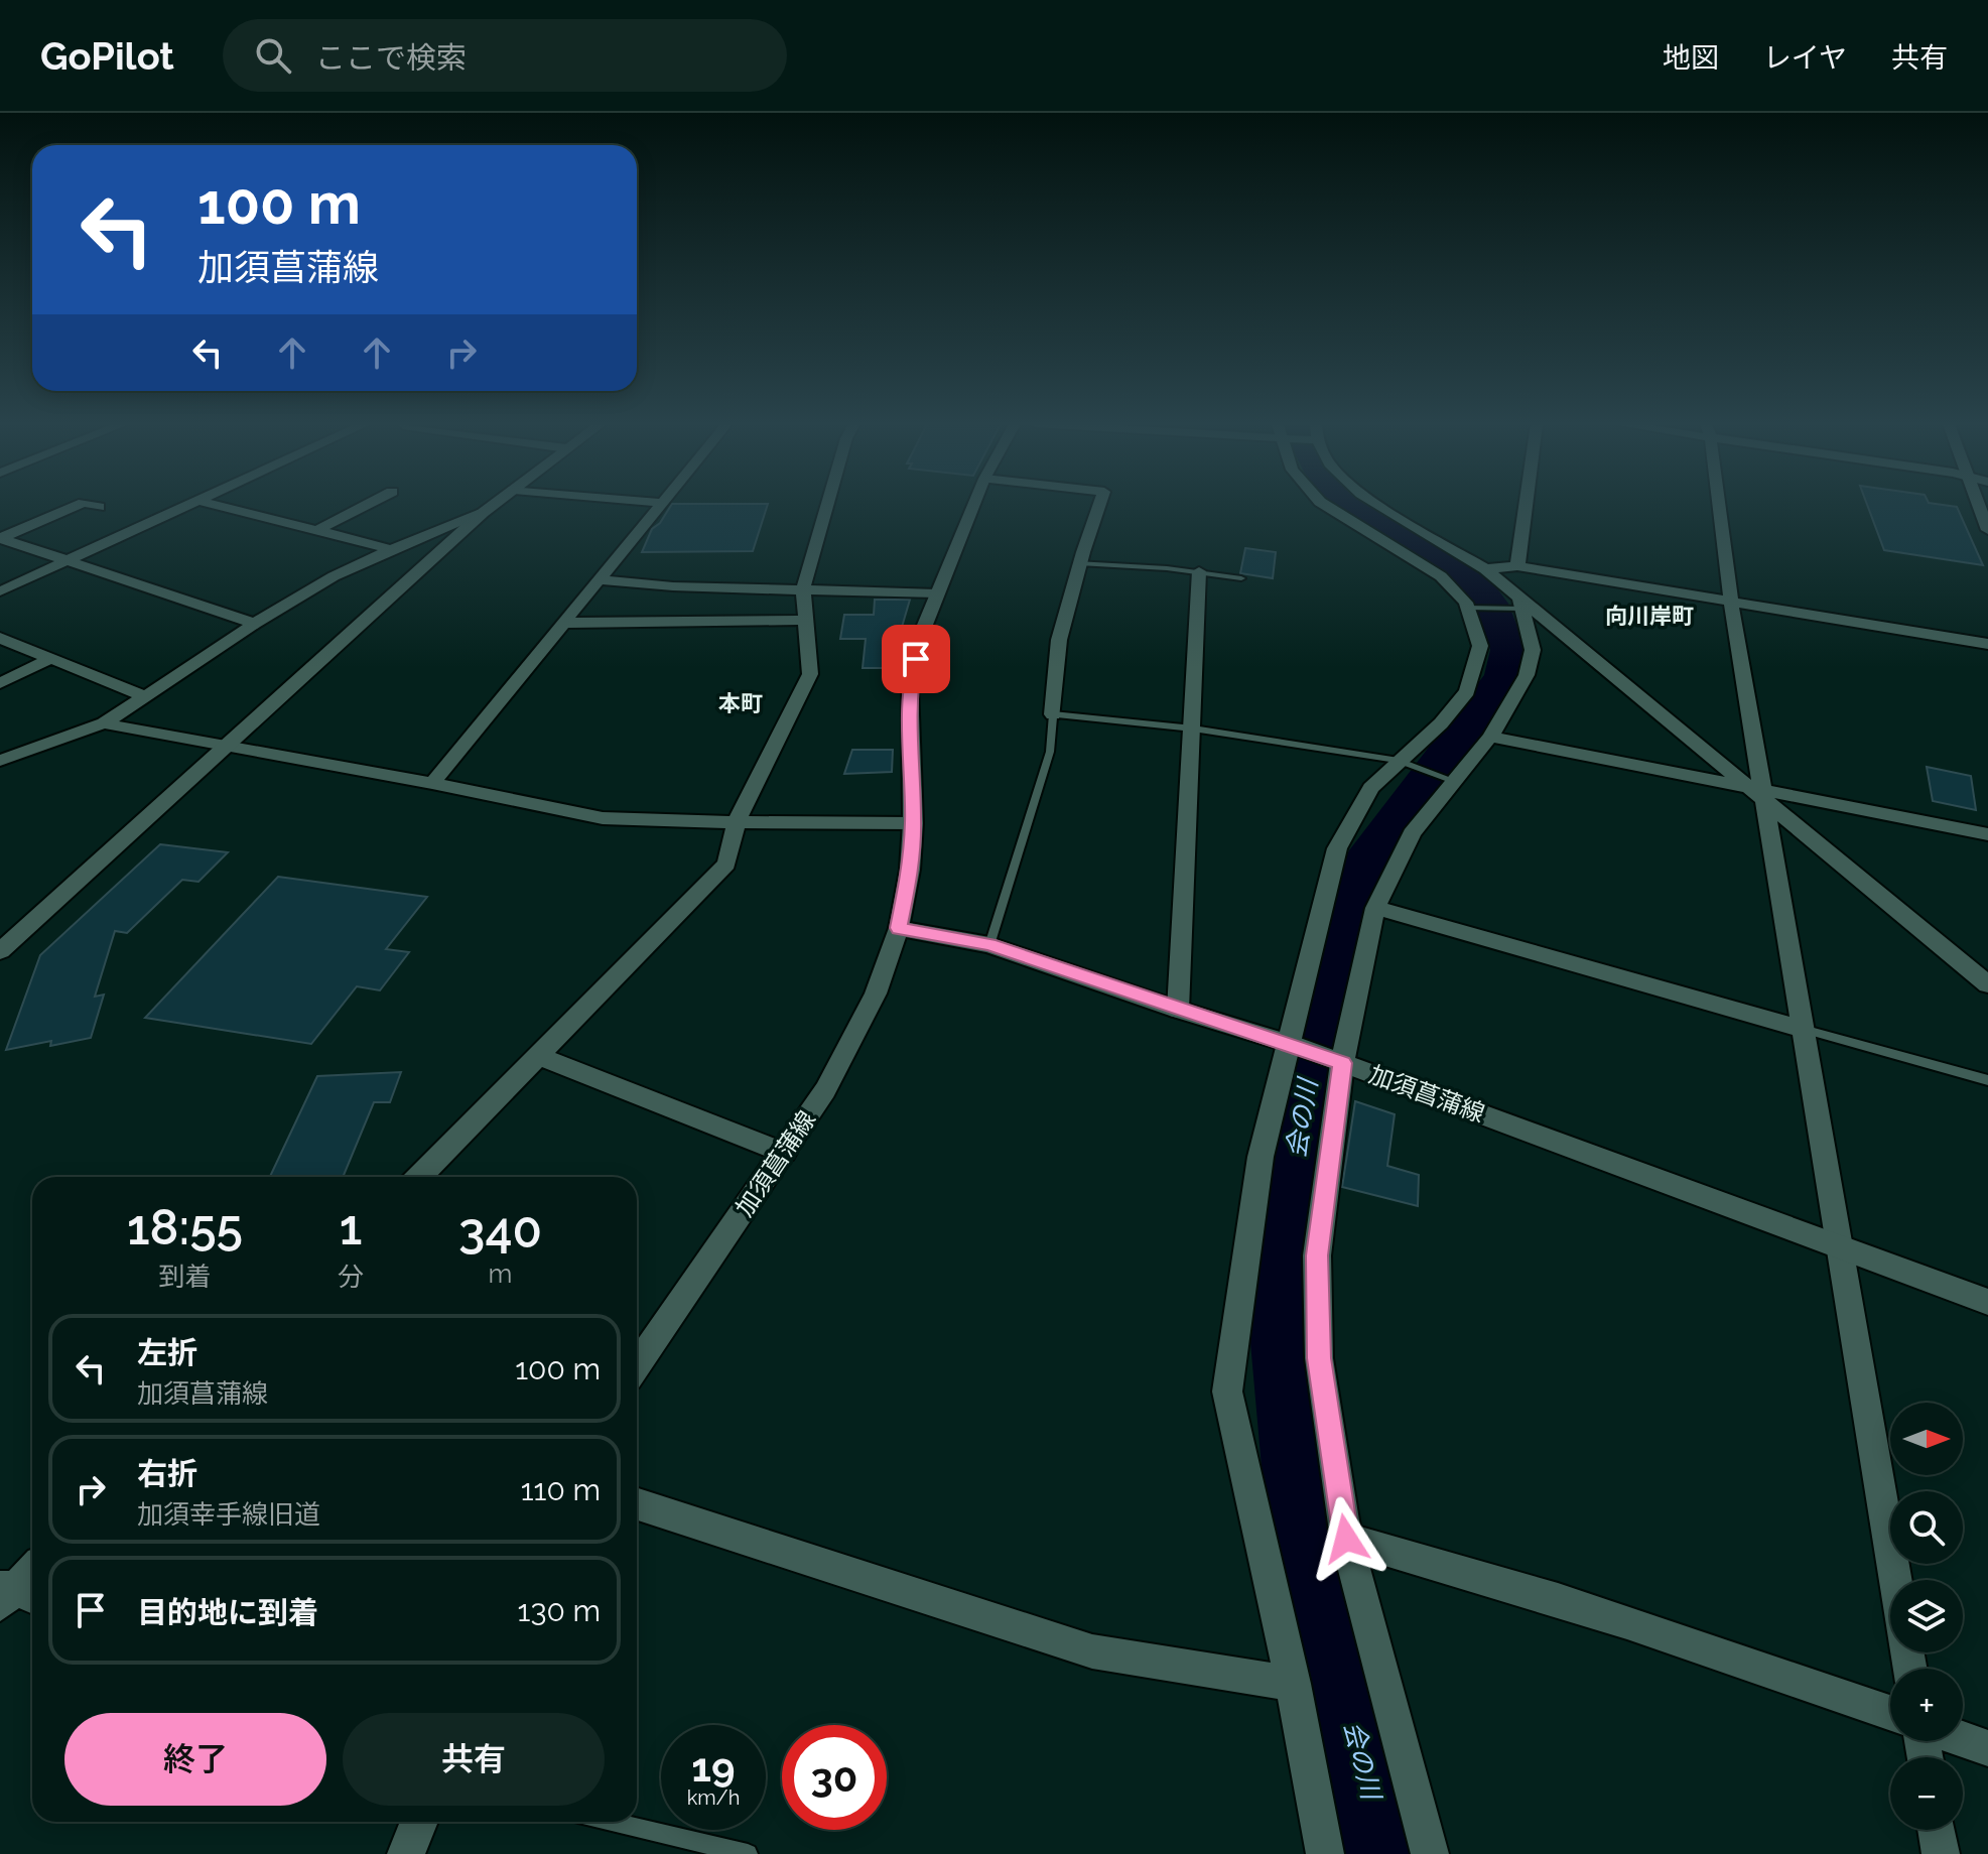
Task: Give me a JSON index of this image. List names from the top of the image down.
{
  "streets": {
    "street": ["加須菖蒲線"]
  },
  "districts": ["向川岸町", "本町"],
  "water": ["会の川"],
  "north": "right",
  "page": {
    "header": "GoPilot",
    "search": "ここで検索",
    "nav": ["地図", "レイヤ", "共有"],
    "turn": ["100 m", "加須菖蒲線"],
    "eta": [
      "18:55",
      "到着",
      "1",
      "分",
      "340",
      "m"
    ],
    "list": [
      {
        "name": "左折",
        "note": "加須菖蒲線",
        "value": "100 m"
      },
      {
        "name": "右折",
        "note": "加須幸手線旧道",
        "value": "110 m"
      },
      {
        "name": "目的地に到着",
        "value": "130 m"
      }
    ],
    "map_buttons": ["+", "−"],
    "buttons": ["終了", "共有"],
    "speed": "19 km/h",
    "limit": "30"
  }
}
